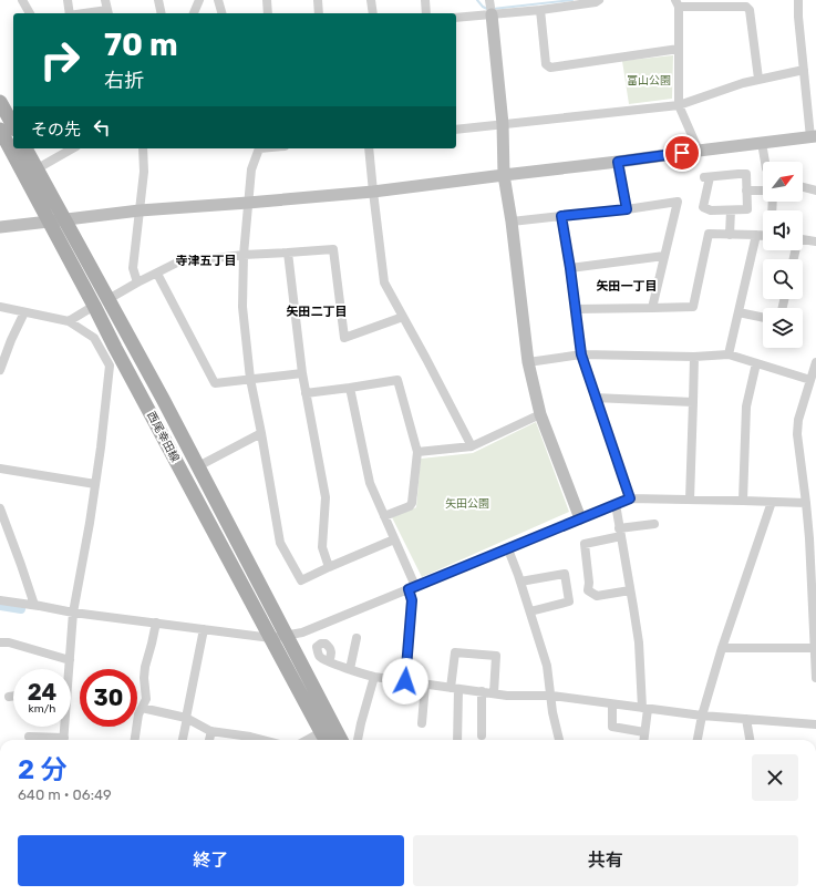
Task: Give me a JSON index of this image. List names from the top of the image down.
{
  "streets": {
    "main road": ["西尾幸田線"]
  },
  "districts": ["寺津五丁目", "矢田一丁目", "矢田二丁目"],
  "parks": ["富山公園", "矢田公園"],
  "north": "top right",
  "page": {
    "turn": ["70 m", "右折"],
    "then": "その先",
    "speed": "24 km/h",
    "limit": "30",
    "heading": ["2 分", "640 m · 06:49"],
    "buttons": ["終了", "共有"]
  }
}
